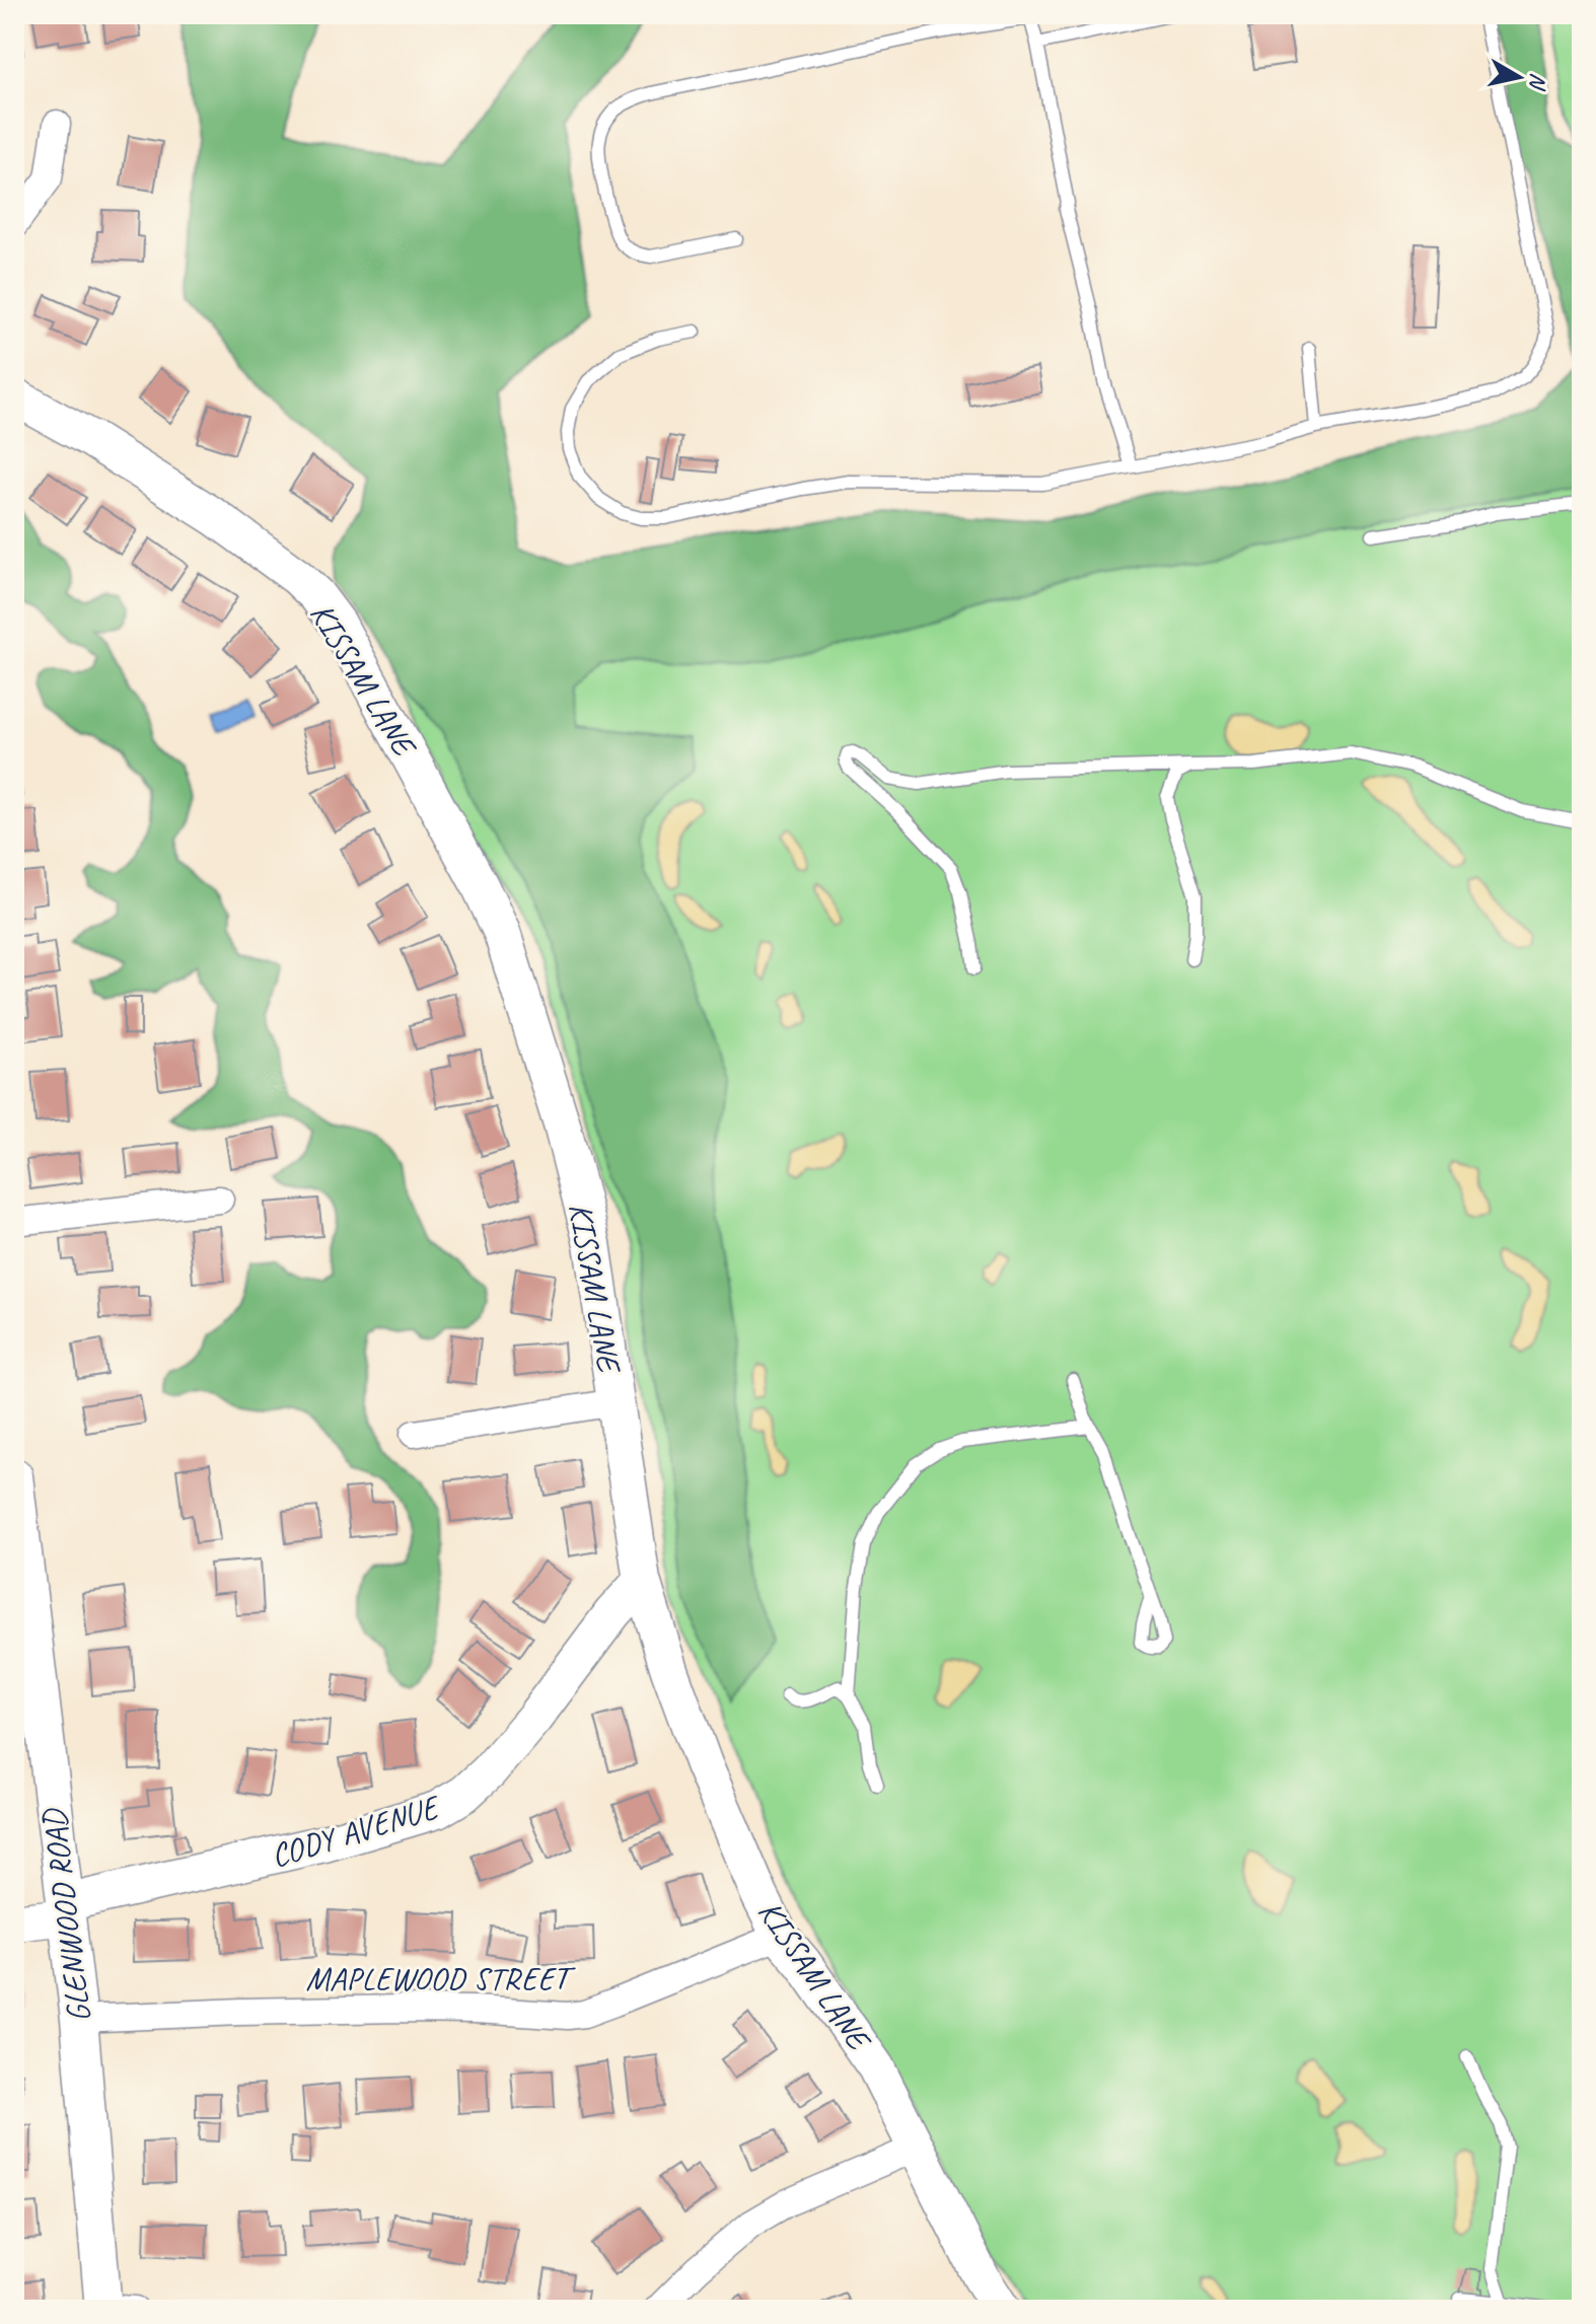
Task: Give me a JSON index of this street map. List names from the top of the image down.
{
  "streets": {
    "street": [
      "KISSAM LANE",
      "CODY AVENUE",
      "GLENWOOD ROAD",
      "MAPLEWOOD STREET"
    ]
  },
  "crossings": [
    ["KISSAM LANE", "CODY AVENUE"],
    ["KISSAM LANE", "MAPLEWOOD STREET"],
    ["CODY AVENUE", "GLENWOOD ROAD"],
    ["GLENWOOD ROAD", "MAPLEWOOD STREET"]
  ],
  "north": "right"
}
